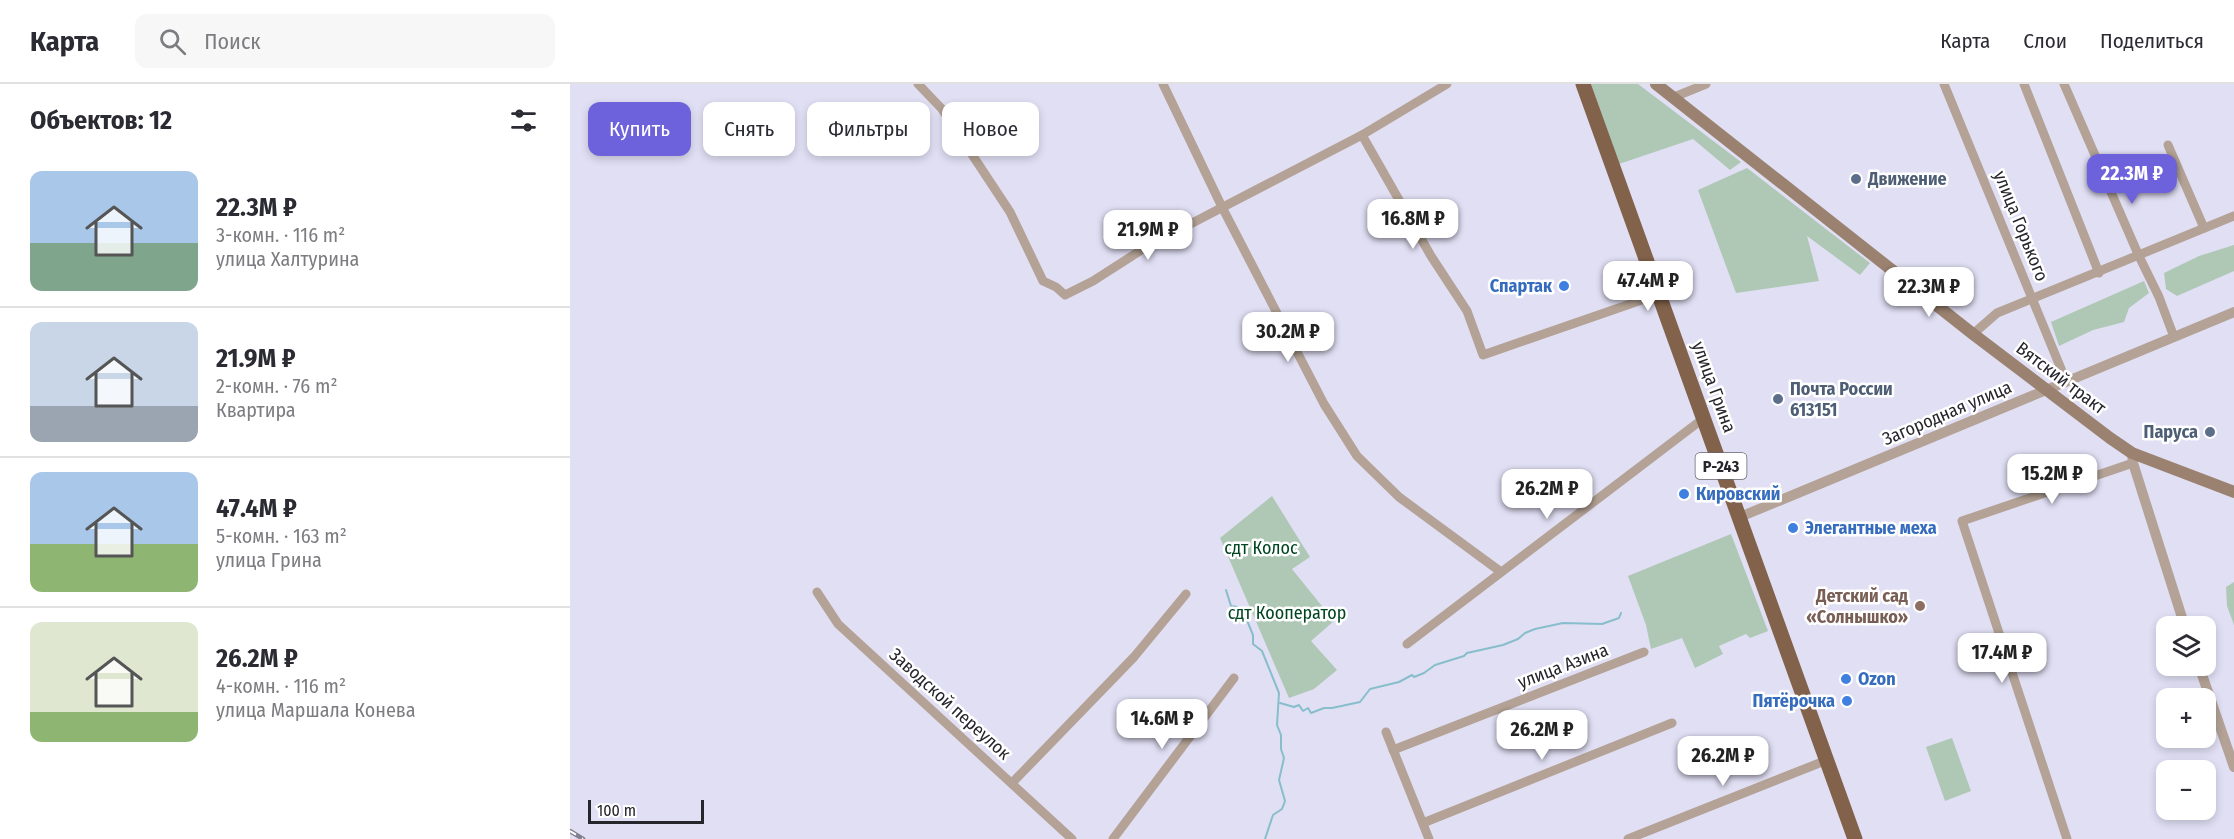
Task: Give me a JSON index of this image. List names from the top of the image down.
{
  "streets": {
    "highway": ["улица Грина", "Р-243"],
    "main road": ["Вятский тракт"],
    "street": [
      "улица Горького",
      "Загородная улица",
      "улица Азина",
      "Заводской переулок"
    ]
  },
  "crossings": [
    ["улица Горького", "Загородная улица"],
    ["Вятский тракт", "Загородная улица"],
    ["улица Грина", "Загородная улица"]
  ],
  "parks": ["сдт Колос", "сдт Кооператор"],
  "places": [
    "Движение",
    "Спартак",
    "Почта России 613151",
    "Паруса",
    "Кировский",
    "Элегантные меха",
    "Детский сад «Солнышко»",
    "Ozon",
    "Пятёрочка"
  ],
  "scale_bar": "100 m",
  "page": {
    "header": "Карта",
    "search": "Поиск",
    "nav": ["Карта", "Слои", "Поделиться"],
    "heading": "Объектов: 12",
    "chip": [
      "Купить",
      "Снять",
      "Фильтры",
      "Новое"
    ],
    "price": [
      "22.3M ₽",
      "16.8M ₽",
      "21.9M ₽",
      "47.4M ₽",
      "22.3M ₽",
      "30.2M ₽",
      "15.2M ₽",
      "26.2M ₽",
      "17.4M ₽",
      "14.6M ₽",
      "26.2M ₽",
      "26.2M ₽"
    ],
    "list": [
      {
        "name": "22.3M ₽",
        "note": "3-комн. · 116 m² · улица Халтурина"
      },
      {
        "name": "21.9M ₽",
        "note": "2-комн. · 76 m² · Квартира"
      },
      {
        "name": "47.4M ₽",
        "note": "5-комн. · 163 m² · улица Грина"
      },
      {
        "name": "26.2M ₽",
        "note": "4-комн. · 116 m² · улица Маршала Конева"
      }
    ],
    "map_buttons": ["+", "−"],
    "scale": "100 m"
  }
}
